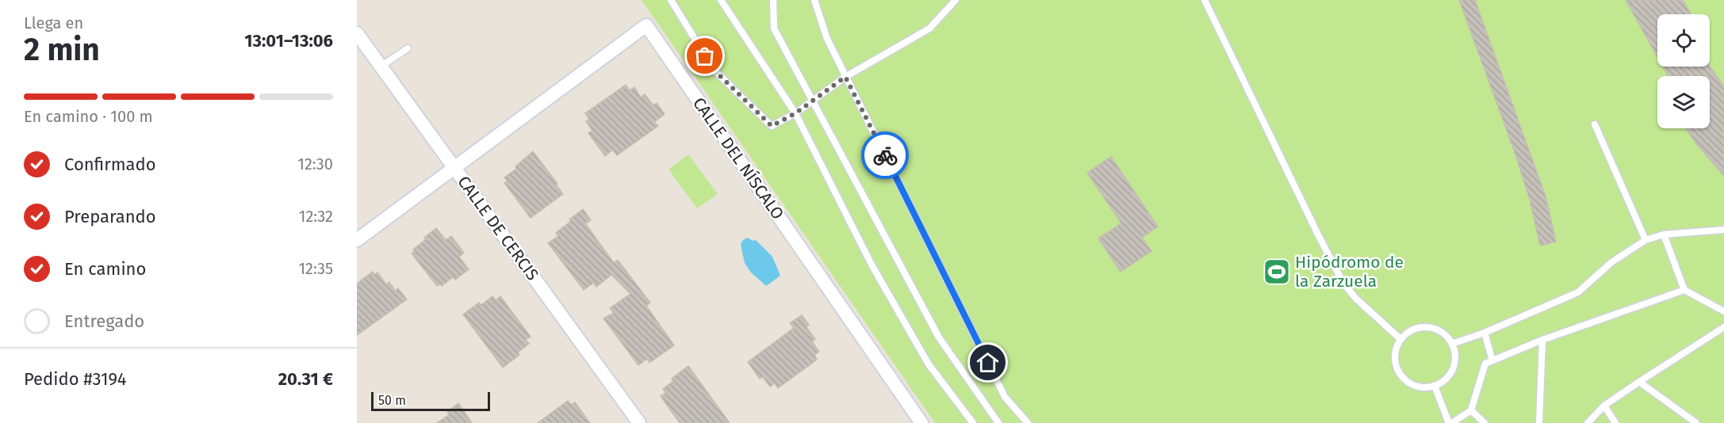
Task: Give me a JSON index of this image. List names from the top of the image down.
{
  "streets": {
    "street": ["CALLE DEL NÍSCALO", "CALLE DE CERCIS"]
  },
  "crossings": [
    ["CALLE DEL NÍSCALO", "CALLE DE CERCIS"]
  ],
  "places": {
    "sports": ["Hipódromo de la Zarzuela"]
  },
  "scale_bar": "50 m",
  "page": {
    "heading": ["2 min", "Llega en", "13:01–13:06"],
    "panel": ["Pedido #3194", "20.31 €"],
    "bar": "En camino · 100 m",
    "list": [
      ["Confirmado", "12:30"],
      ["Preparando", "12:32"],
      ["En camino", "12:35"],
      "Entregado"
    ],
    "scale": "50 m"
  }
}
